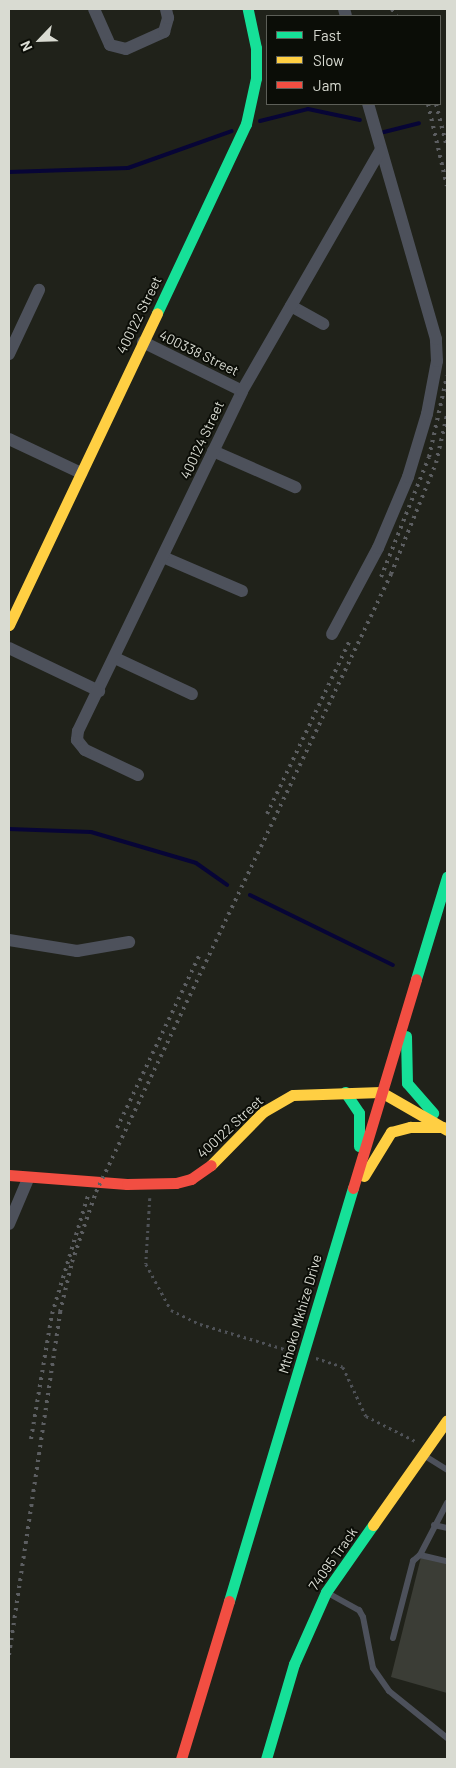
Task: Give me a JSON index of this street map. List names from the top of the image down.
{
  "streets": {
    "street": [
      "400122 Street",
      "400338 Street",
      "400124 Street",
      "Mthoko Mkhize Drive",
      "74095 Track"
    ]
  },
  "crossings": [
    ["400122 Street", "400338 Street"],
    ["400122 Street", "Mthoko Mkhize Drive"],
    ["400338 Street", "400124 Street"]
  ],
  "legend": ["Fast", "Slow", "Jam"],
  "north": "bottom left"
}
